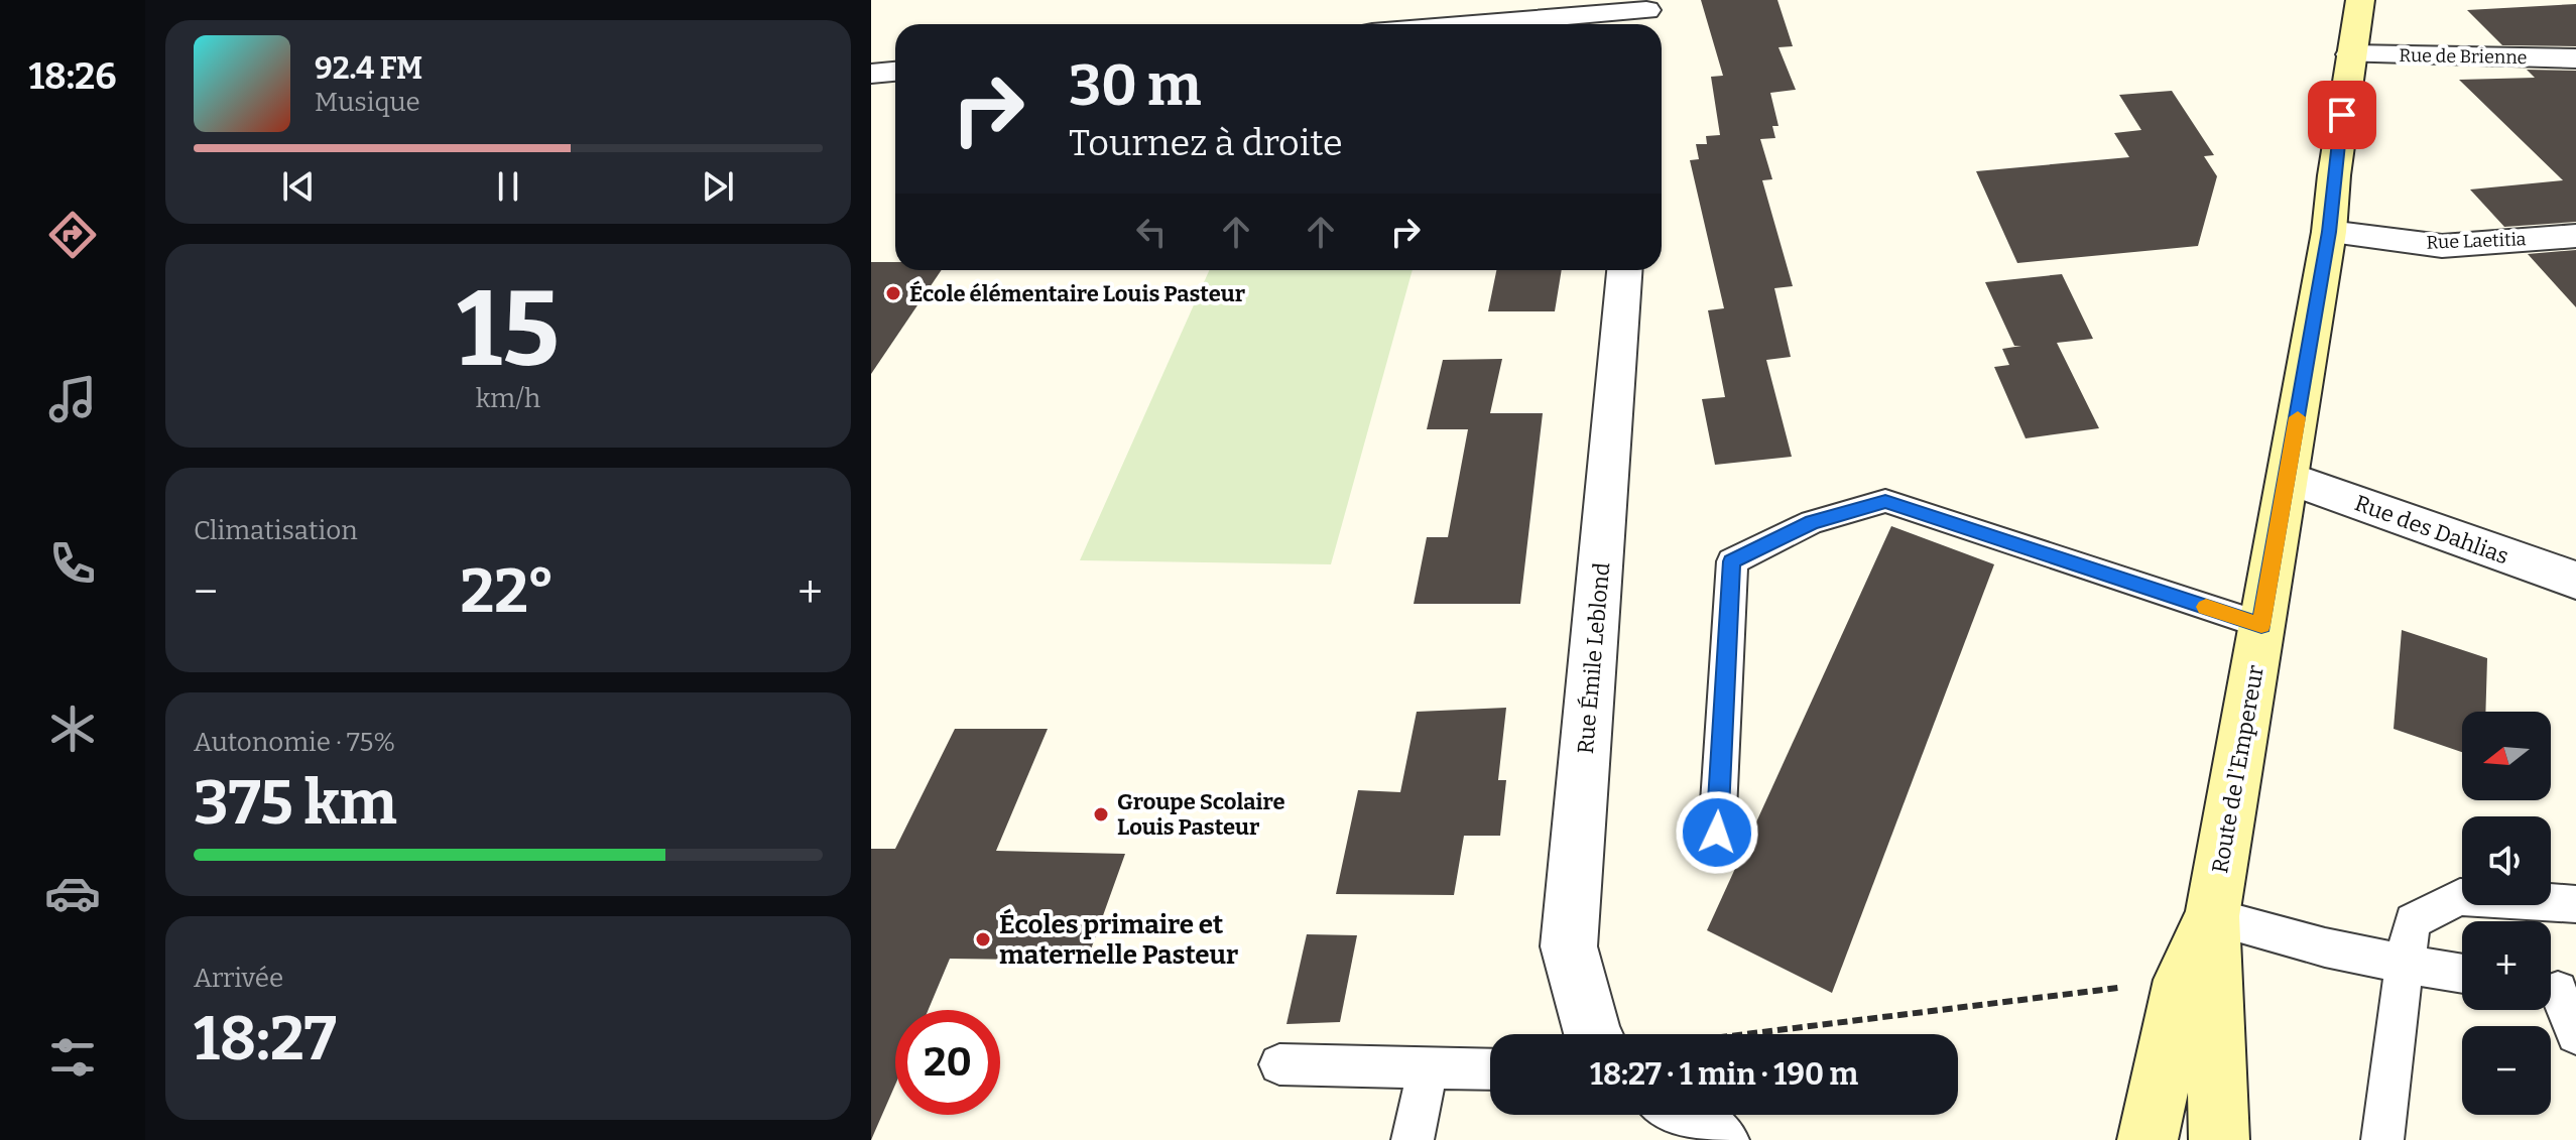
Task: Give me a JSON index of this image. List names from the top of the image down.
{
  "streets": {
    "main road": ["Route de l'Empereur"],
    "street": [
      "Rue de Brienne",
      "Rue Laetitia",
      "Rue des Dahlias",
      "Rue Émile Leblond"
    ]
  },
  "crossings": [
    ["Rue de Brienne", "Route de l'Empereur"],
    ["Rue Laetitia", "Route de l'Empereur"],
    ["Rue des Dahlias", "Route de l'Empereur"]
  ],
  "places": ["École élémentaire Louis Pasteur", "Groupe Scolaire Louis Pasteur", "Écoles primaire et maternelle Pasteur"],
  "north": "left",
  "page": {
    "tabs": "18:26",
    "turn": ["30 m", "Tournez à droite"],
    "song": ["92.4 FM", "Musique"],
    "tile": [
      ["15", "km/h"],
      "Climatisation",
      ["Autonomie · 75%", "375 km"],
      ["Arrivée", "18:27"]
    ],
    "heat": ["−", "22°", "+"],
    "map_buttons": ["+", "−"],
    "limit": "20",
    "trip": "18:27 · 1 min · 190 m"
  }
}
